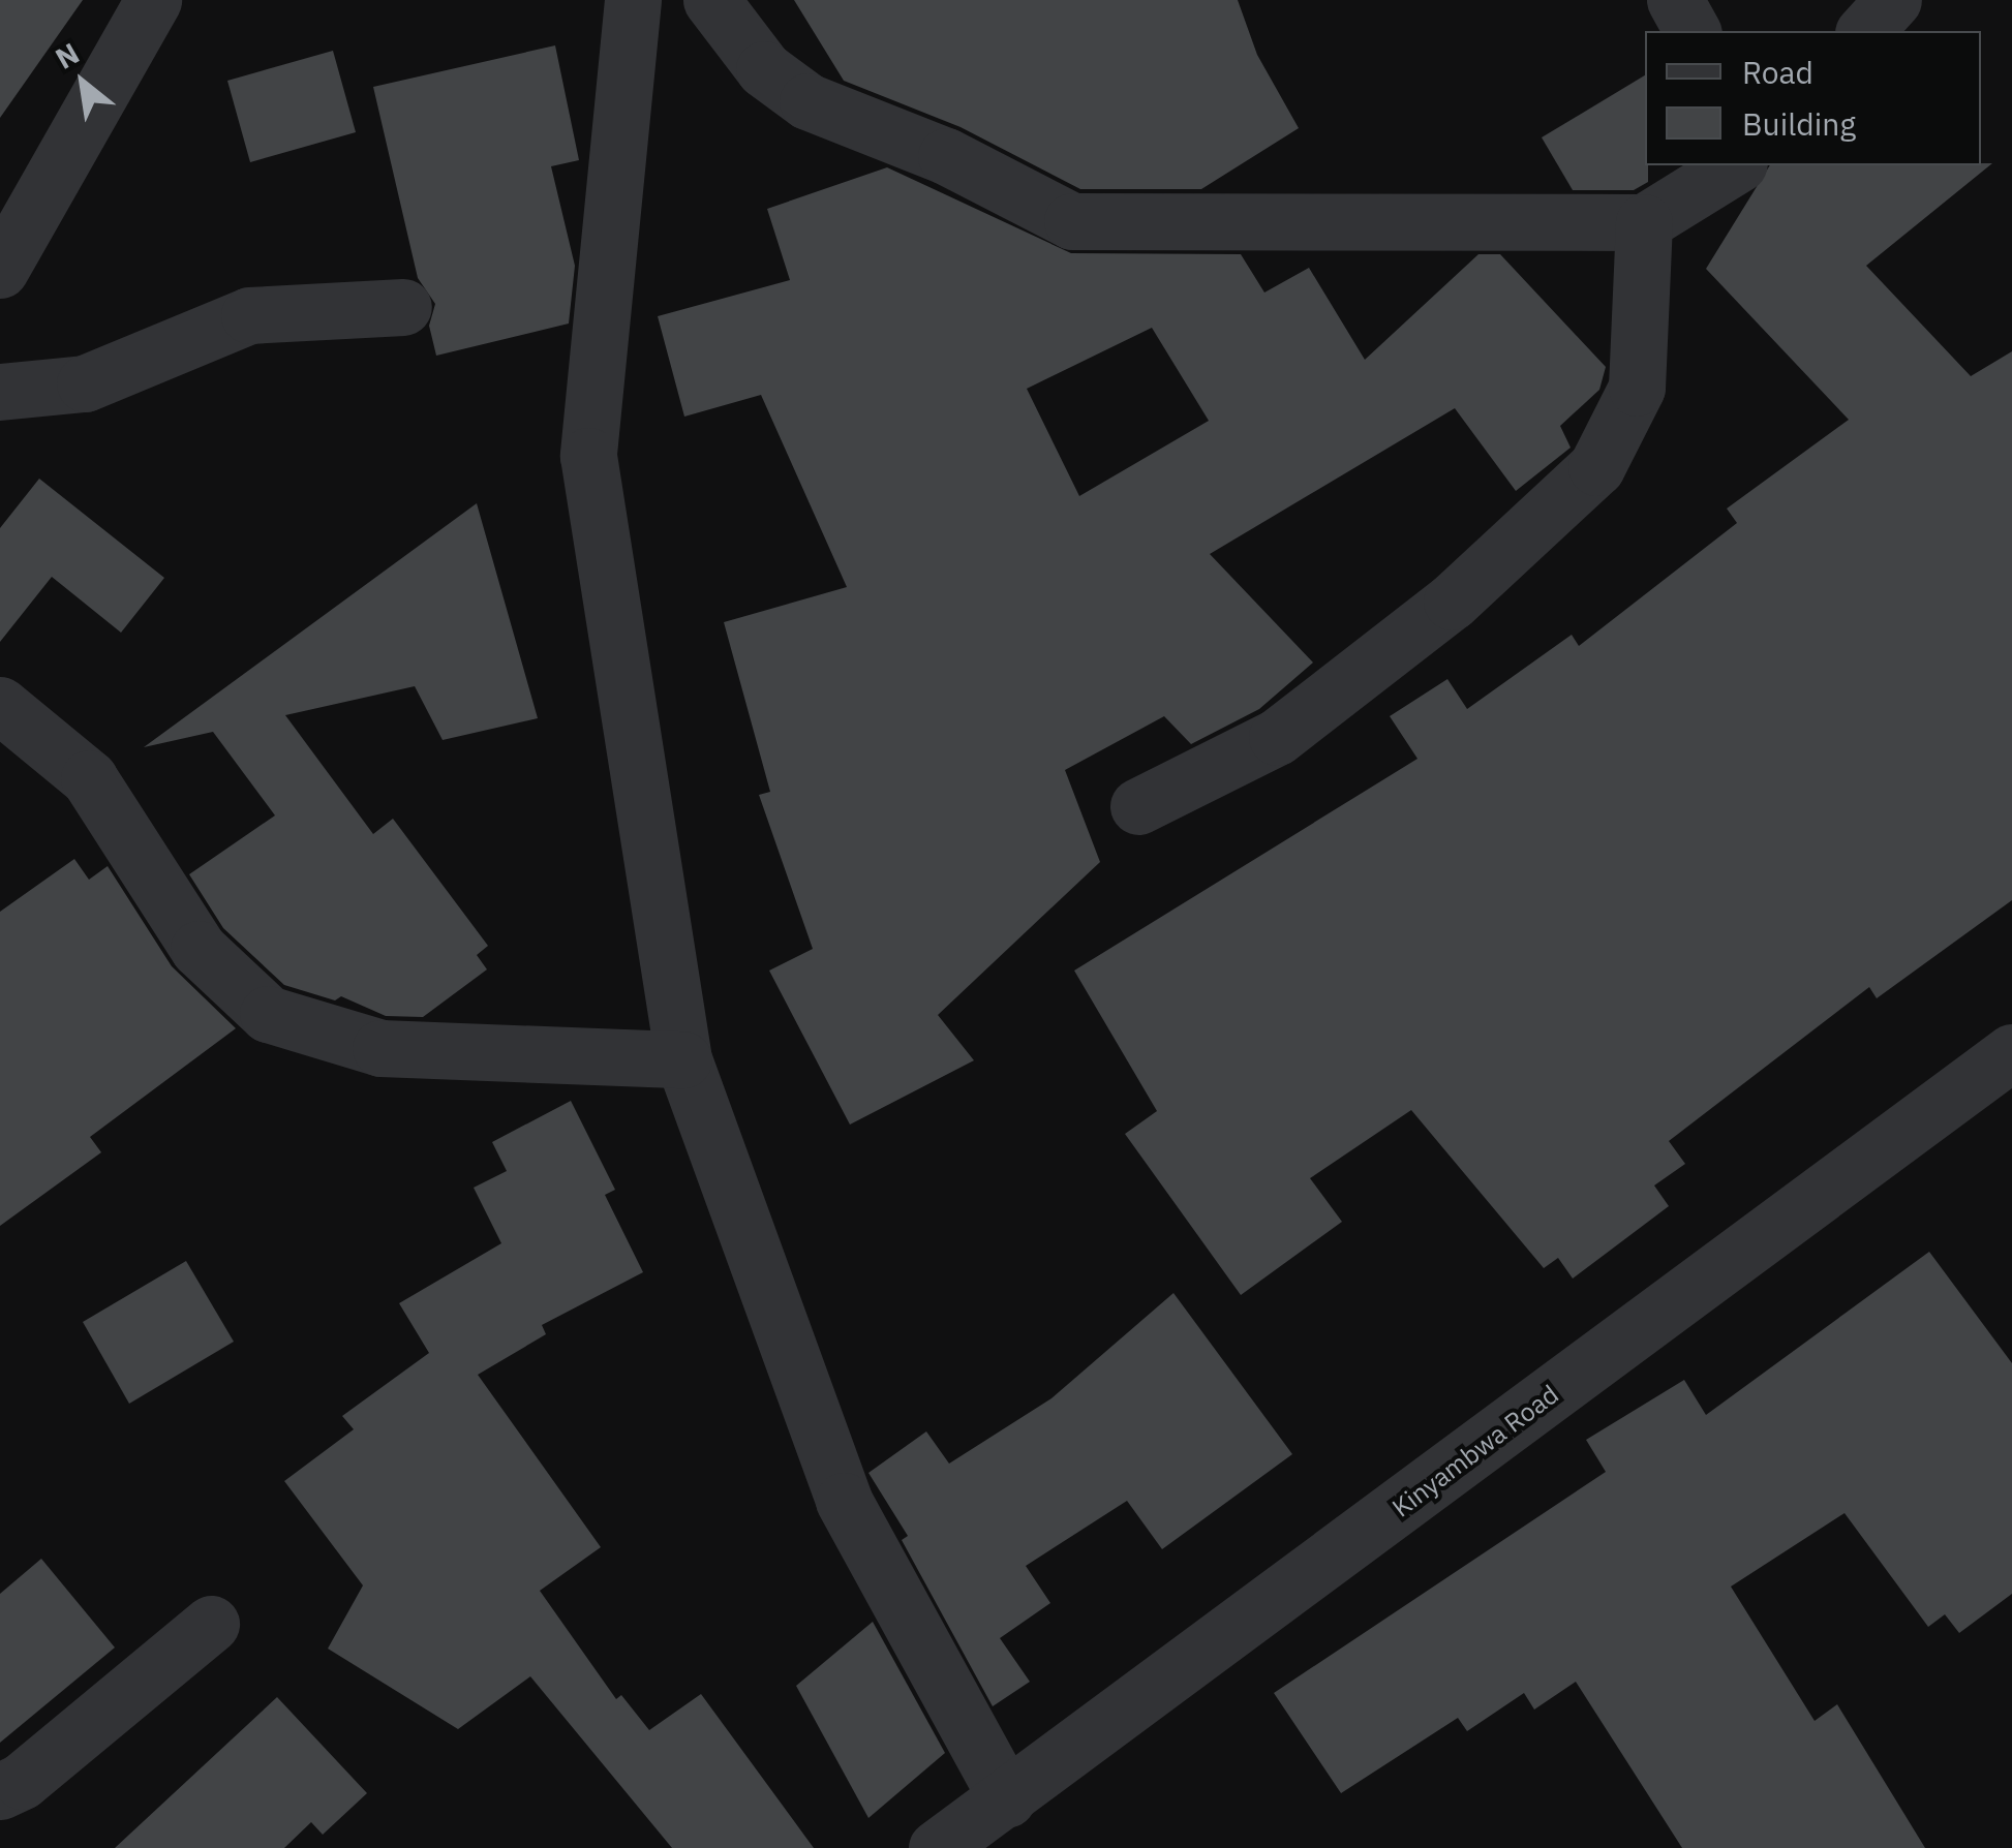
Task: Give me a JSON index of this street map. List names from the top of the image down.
{
  "streets": {
    "street": ["Kinyambwa Road"]
  },
  "legend": ["Road", "Building"],
  "north": "top left"
}
